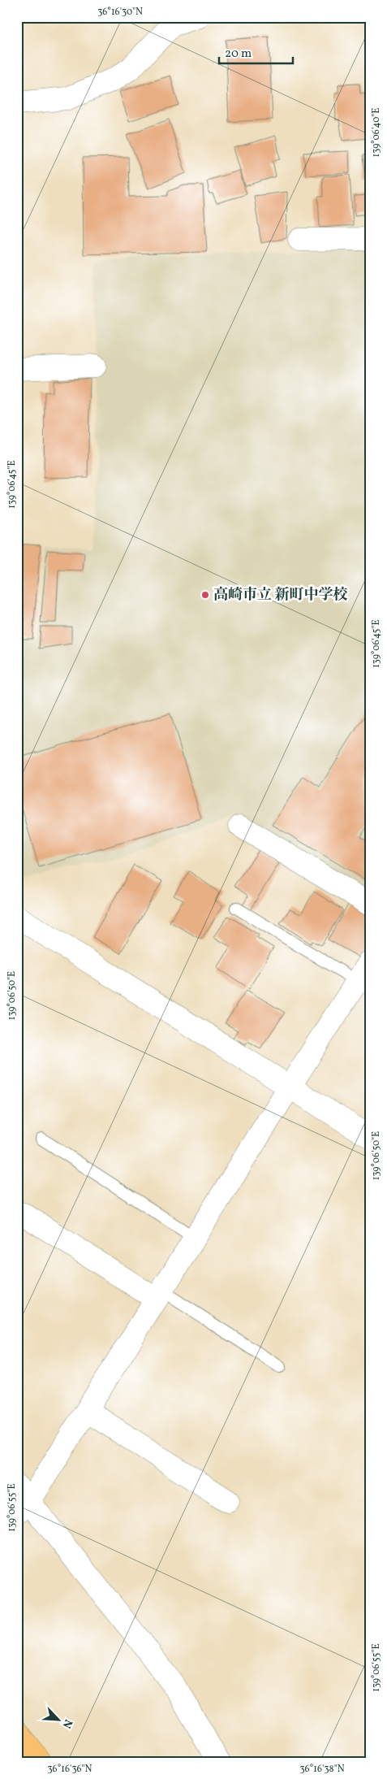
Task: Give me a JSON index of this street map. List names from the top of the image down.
{
  "places": ["高崎市立 新町中学校"],
  "scale_bar": "20 m",
  "north": "bottom right",
  "coordinates": [
    "36°16'30\"N",
    "139°06'40\"E",
    "139°06'45\"E",
    "139°06'50\"E",
    "139°06'55\"E",
    "36°16'36\"N",
    "36°16'38\"N"
  ]
}
